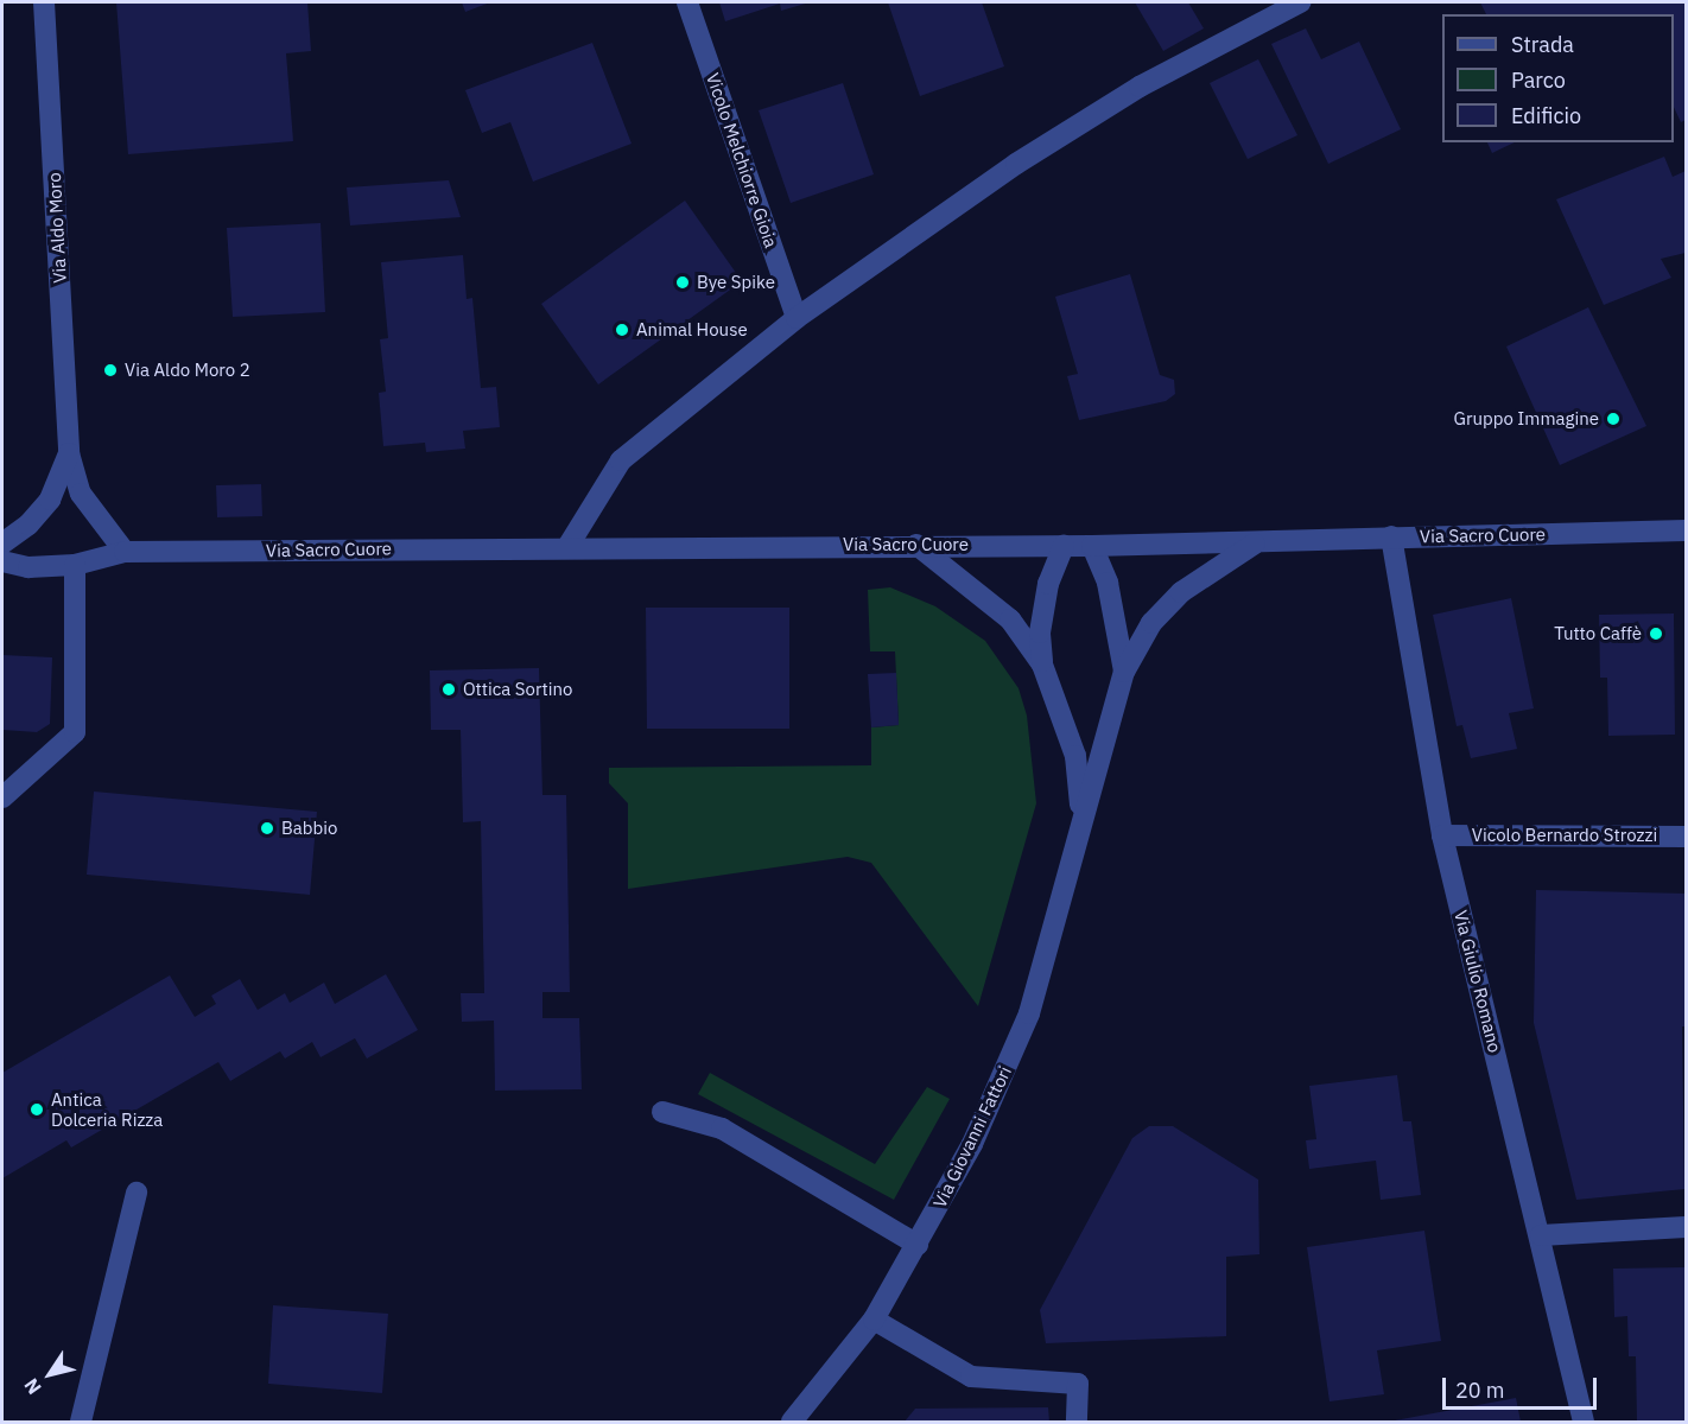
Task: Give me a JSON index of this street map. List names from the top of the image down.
{
  "streets": {
    "street": [
      "Vicolo Melchiorre Gioia",
      "Via Aldo Moro",
      "Via Sacro Cuore",
      "Vicolo Bernardo Strozzi",
      "Via Giulio Romano",
      "Via Giovanni Fattori"
    ]
  },
  "crossings": [
    ["Via Sacro Cuore", "Via Giulio Romano"],
    ["Vicolo Bernardo Strozzi", "Via Giulio Romano"]
  ],
  "places": [
    "Bye Spike",
    "Animal House",
    "Via Aldo Moro 2",
    "Gruppo Immagine",
    "Tutto Caffè",
    "Ottica Sortino",
    "Babbio",
    "Antica Dolceria Rizza"
  ],
  "legend": ["Strada", "Parco", "Edificio"],
  "scale_bar": "20 m",
  "north": "bottom left"
}
